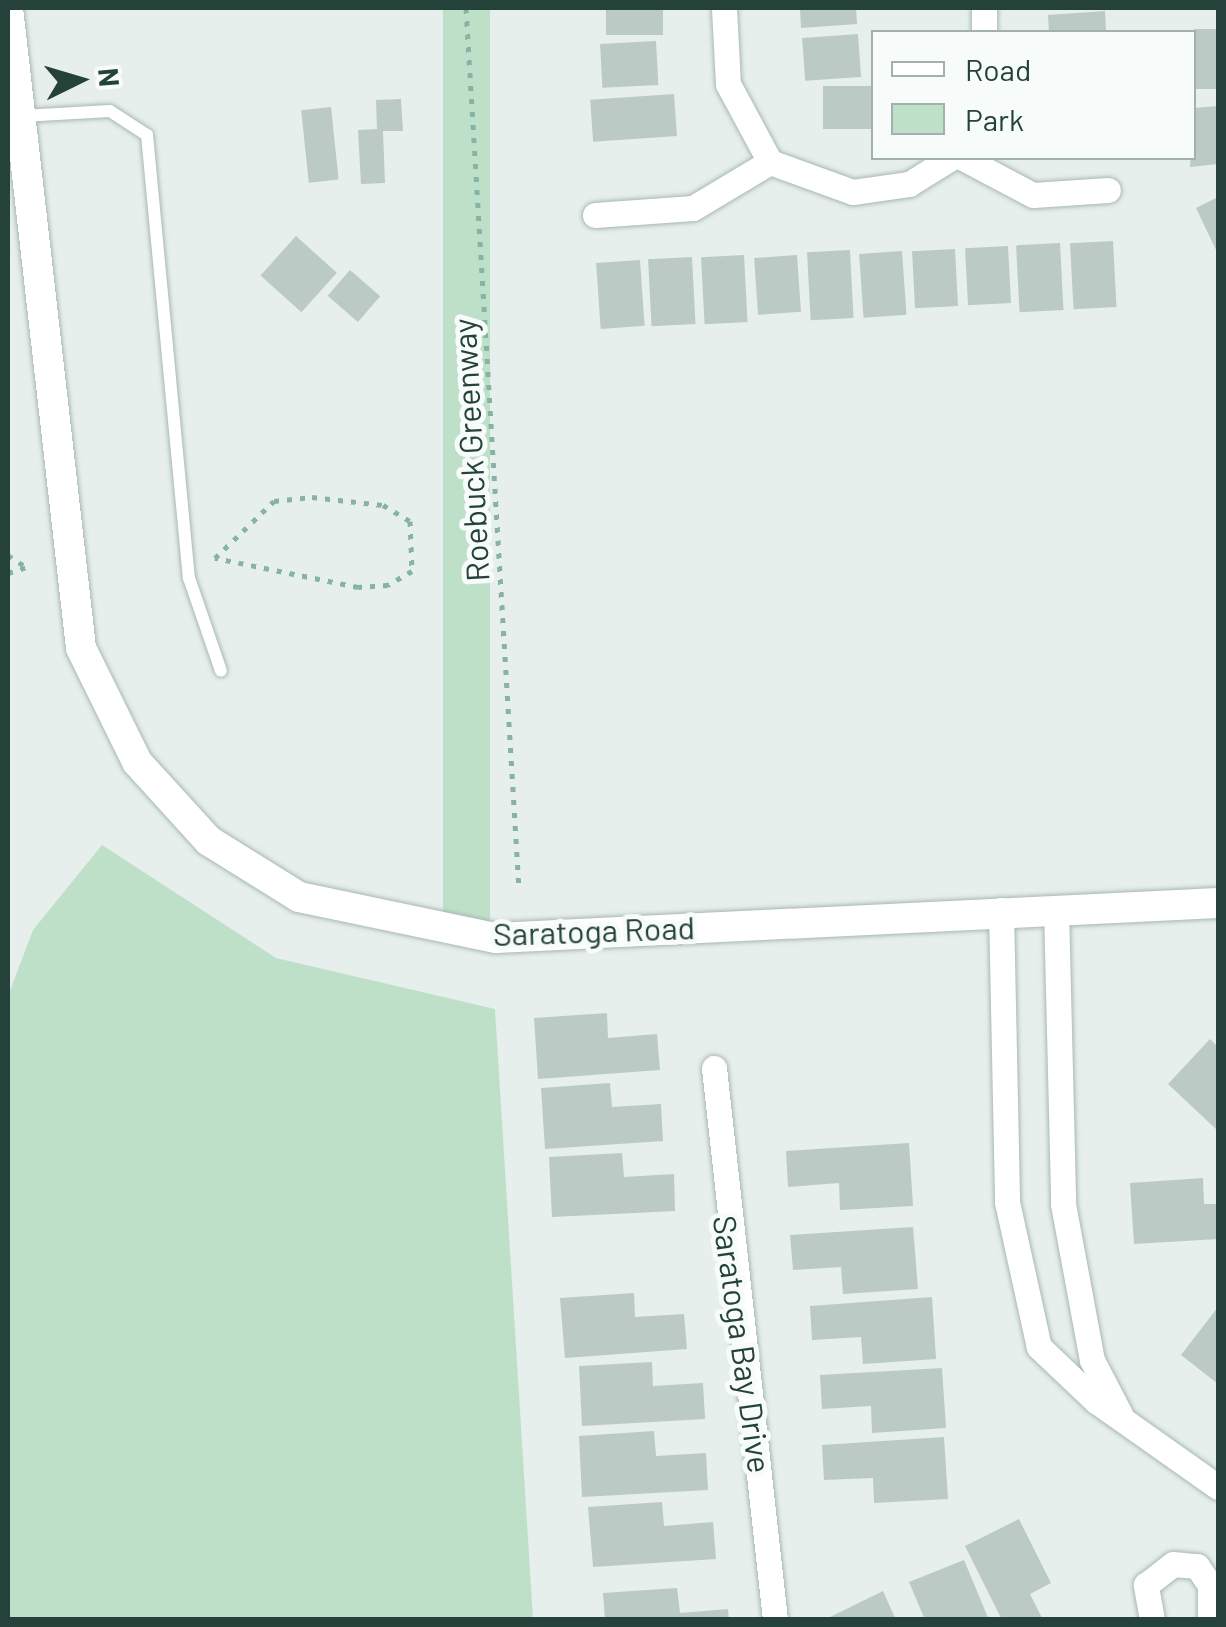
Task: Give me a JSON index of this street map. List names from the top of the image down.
{
  "streets": {
    "street": ["Saratoga Road", "Saratoga Bay Drive"],
    "path": ["Roebuck Greenway"]
  },
  "legend": ["Road", "Park"],
  "north": "right"
}
